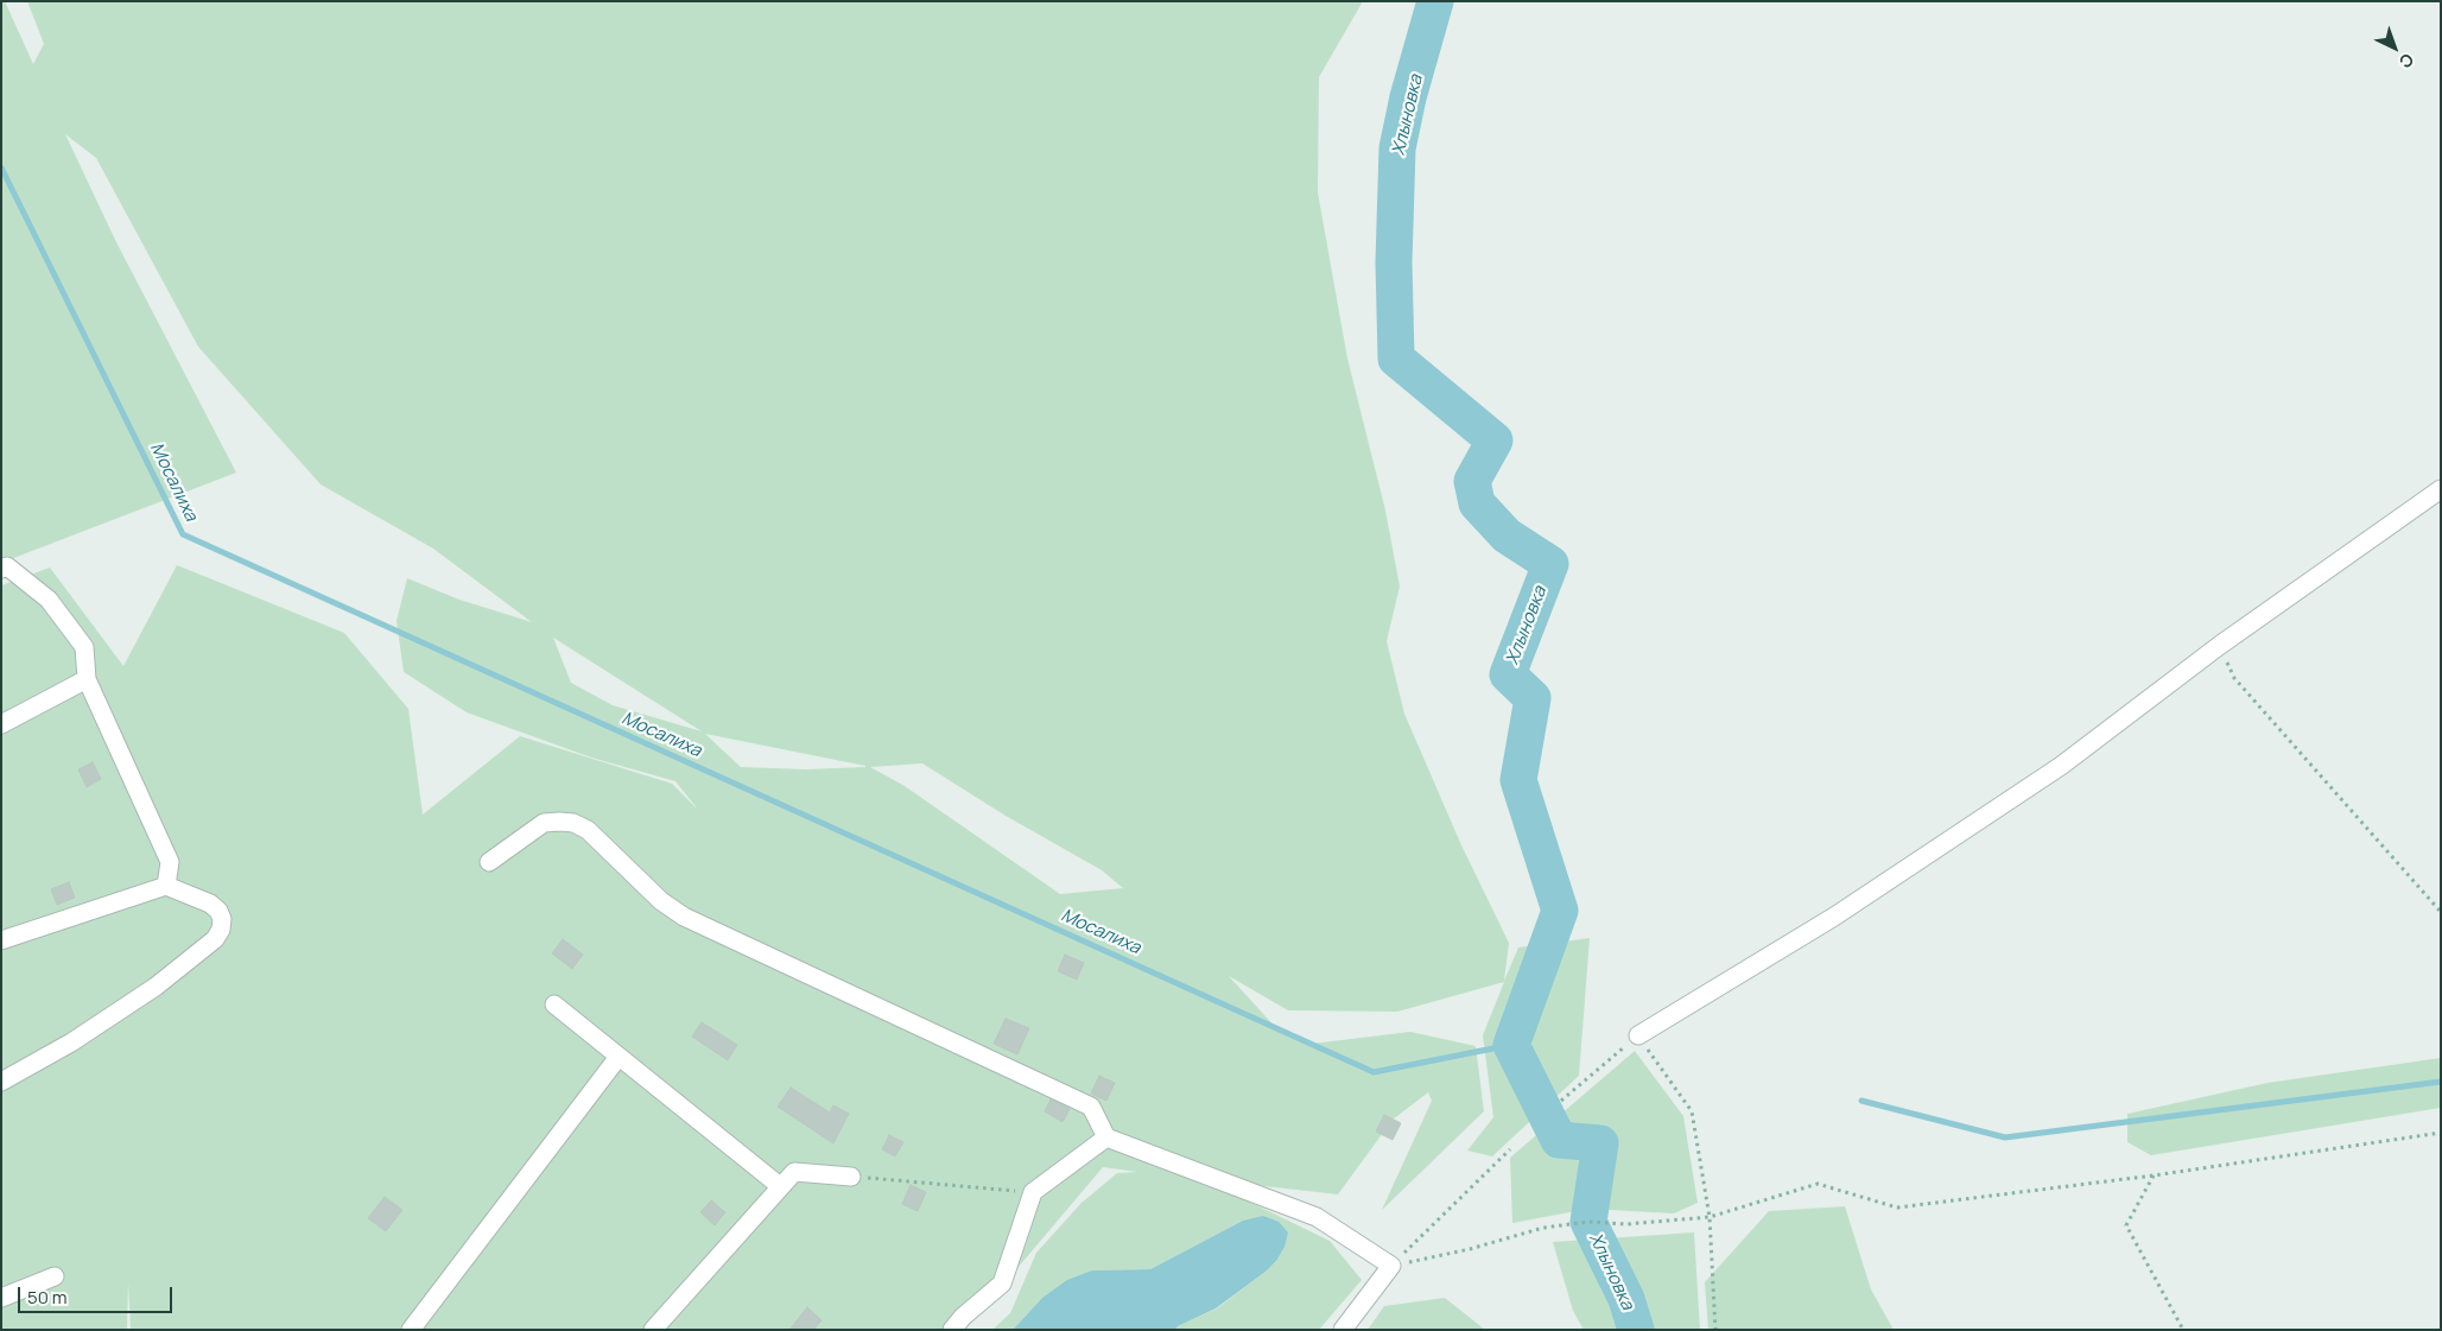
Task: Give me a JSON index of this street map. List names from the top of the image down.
{
  "water": ["Хлыновка", "Мосалиха"],
  "scale_bar": "50 m",
  "north": "bottom right"
}
